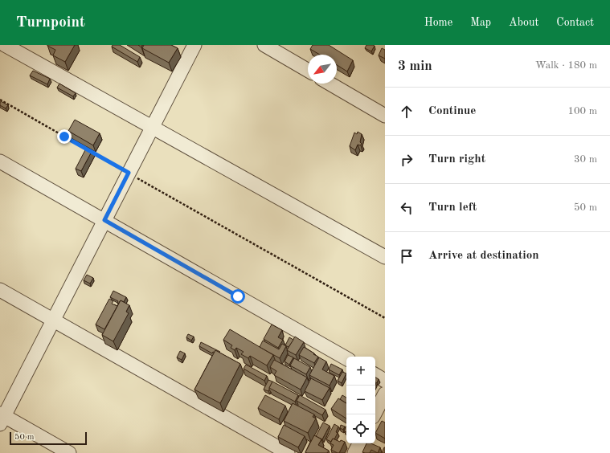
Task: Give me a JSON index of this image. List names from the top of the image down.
{
  "scale_bar": "50 m",
  "north": "bottom left",
  "page": {
    "header": "Turnpoint",
    "nav": [
      "Home",
      "Map",
      "About",
      "Contact"
    ],
    "heading": ["3 min", "Walk · 180 m"],
    "list": [
      ["Continue", "100 m"],
      ["Turn right", "30 m"],
      ["Turn left", "50 m"],
      "Arrive at destination"
    ],
    "map_buttons": ["+", "−"],
    "scale": "50 m"
  }
}
